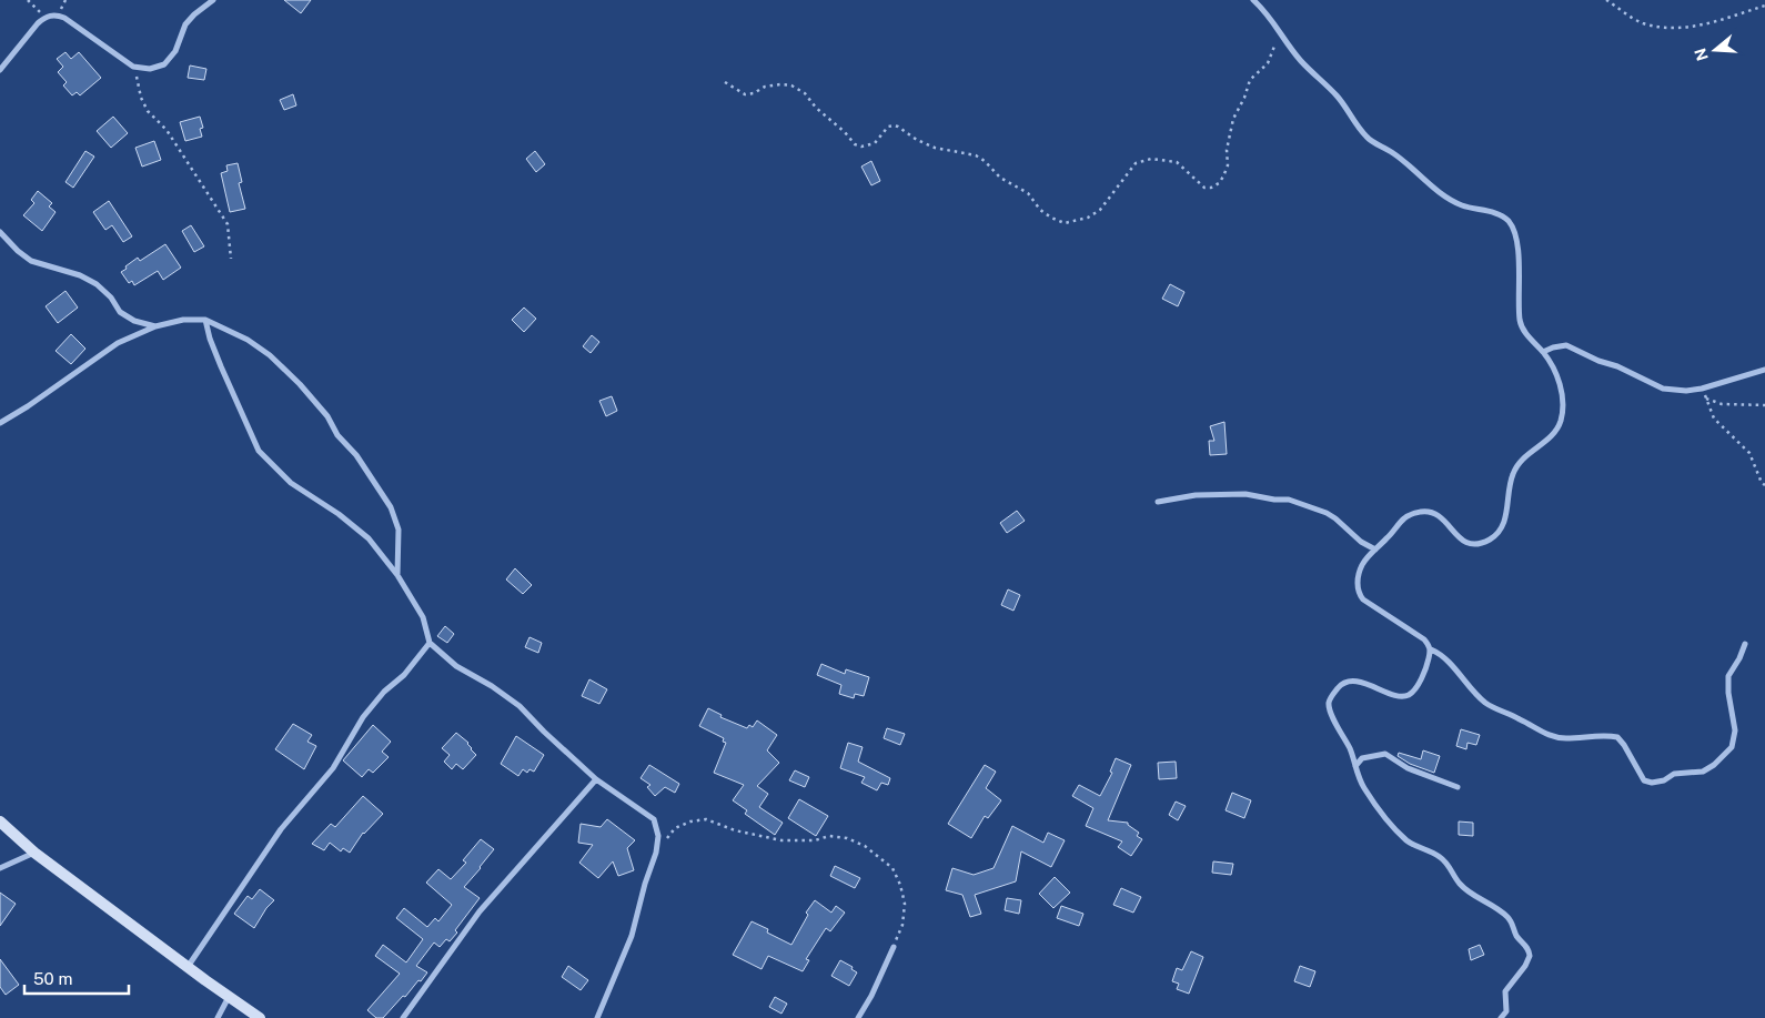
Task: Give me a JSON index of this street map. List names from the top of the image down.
{
  "scale_bar": "50 m",
  "north": "left"
}
